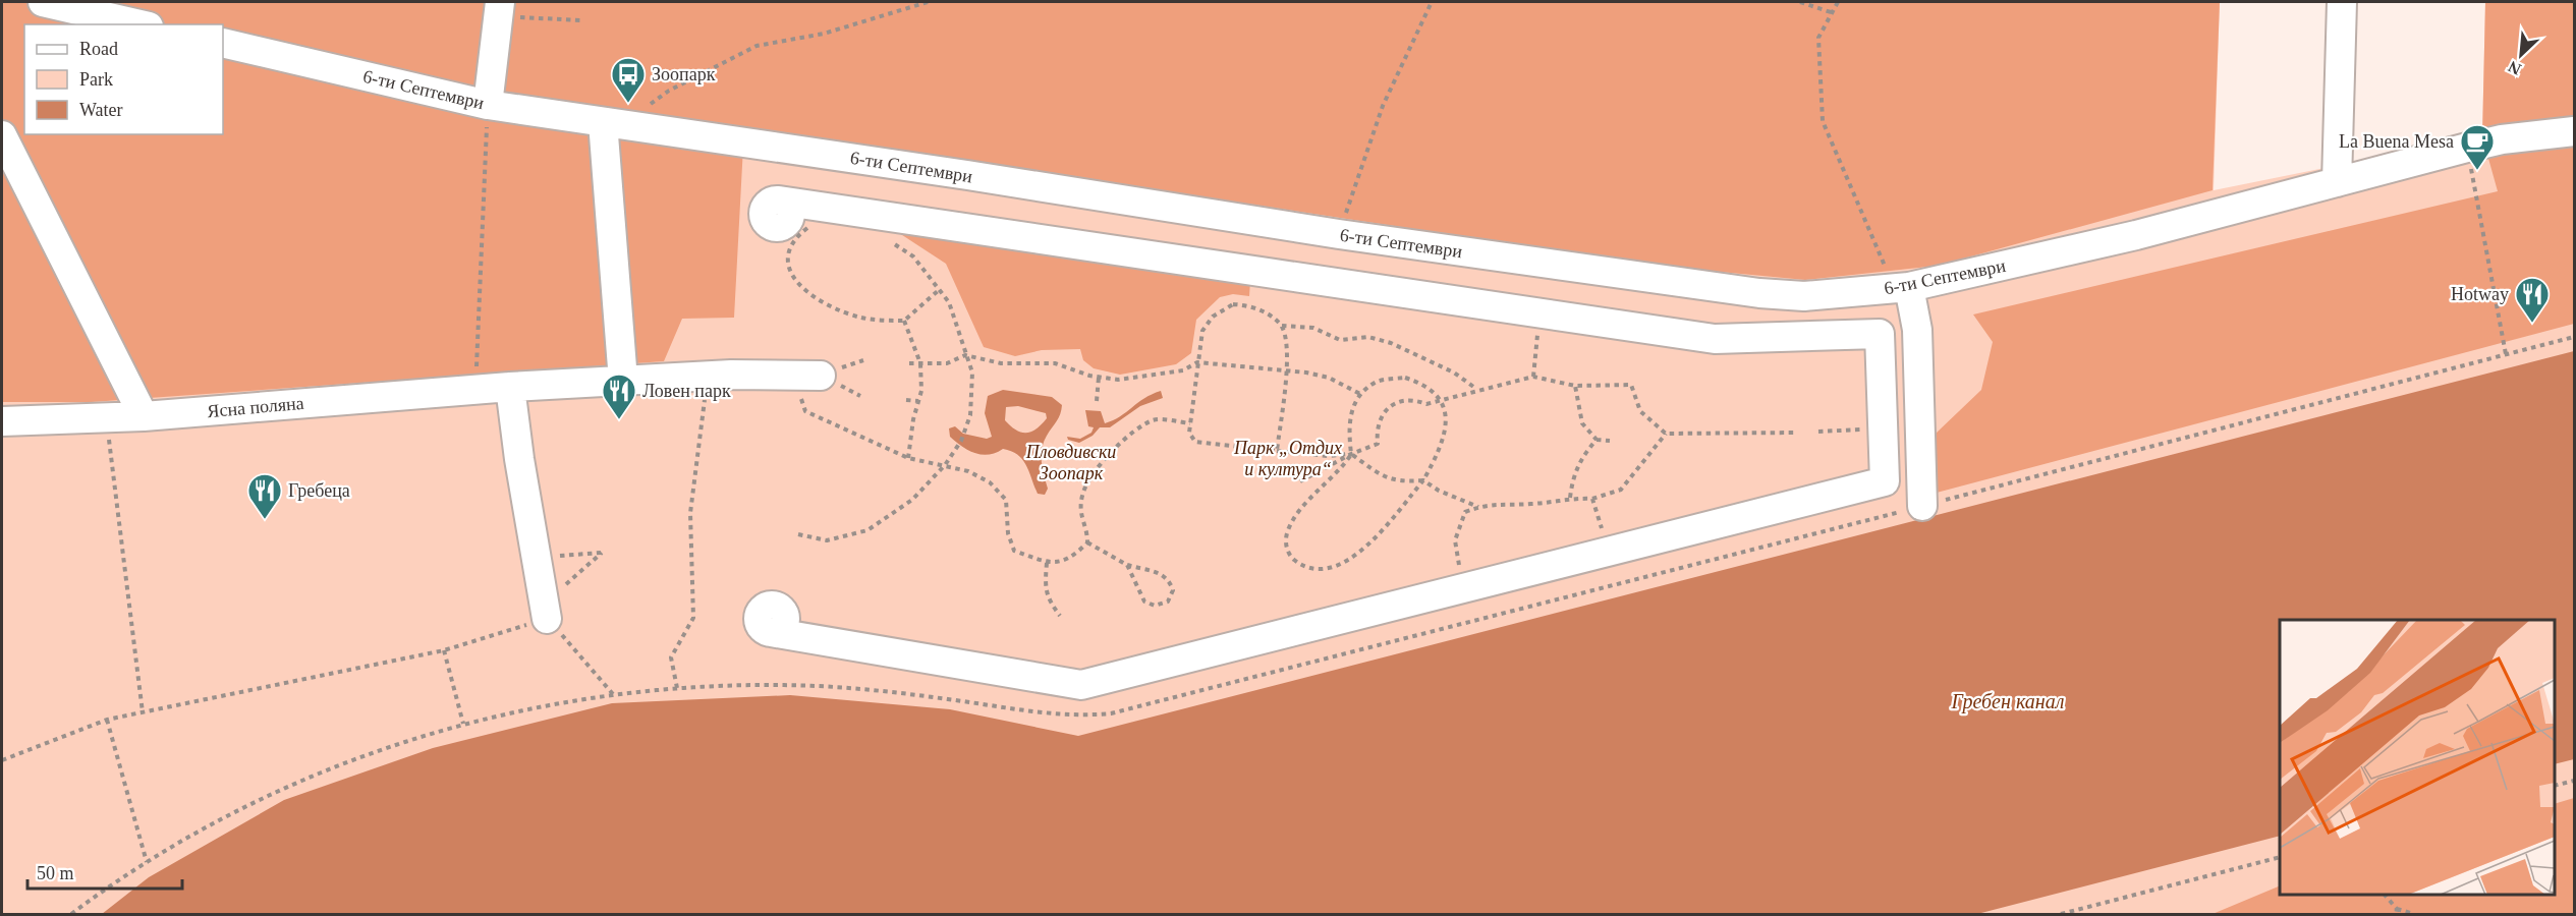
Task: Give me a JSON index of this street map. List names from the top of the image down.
{
  "streets": {
    "street": ["6-ти Септември", "Ясна поляна"]
  },
  "water": ["Гребен канал"],
  "parks": ["Парк „Отдих и култура“", "Пловдивски Зоопарк"],
  "places": {
    "bus stop": ["Зоопарк"],
    "cafe": ["La Buena Mesa"],
    "restaurant": ["Hotway", "Ловен парк", "Гребеца"]
  },
  "legend": ["Road", "Park", "Water"],
  "scale_bar": "50 m",
  "north": "bottom left"
}
